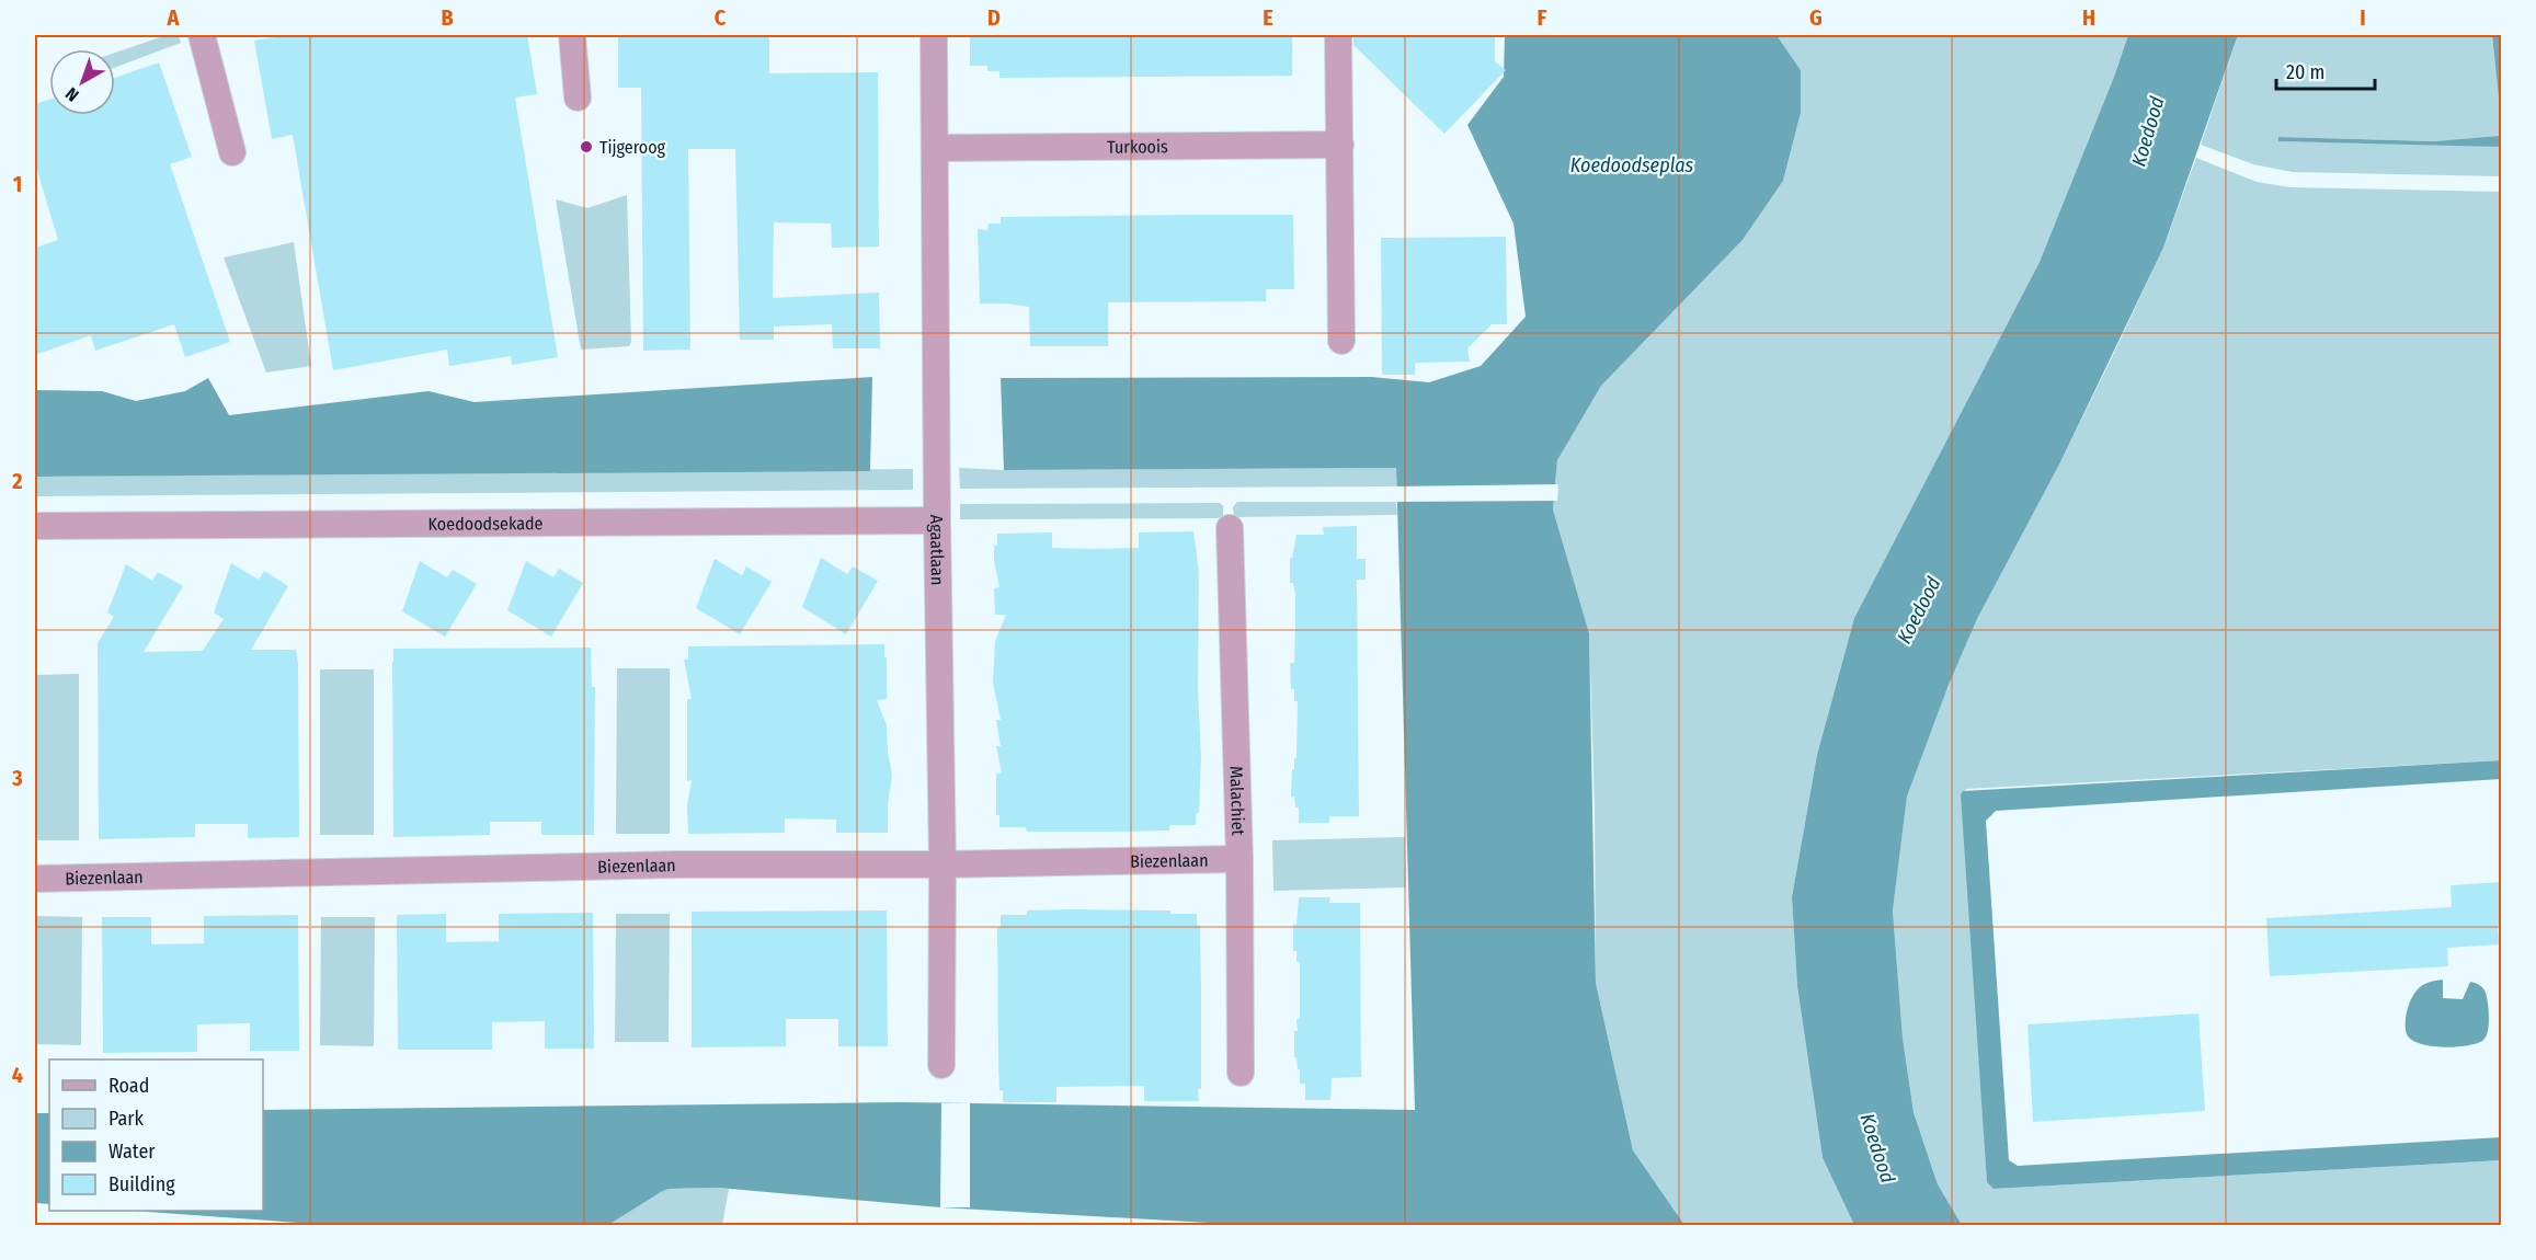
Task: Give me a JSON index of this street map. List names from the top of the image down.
{
  "streets": {
    "street": [
      "Turkoois",
      "Koedoodsekade",
      "Agaatlaan",
      "Malachiet",
      "Biezenlaan"
    ]
  },
  "crossings": [
    ["Turkoois", "Agaatlaan"],
    ["Koedoodsekade", "Agaatlaan"],
    ["Agaatlaan", "Biezenlaan"],
    ["Malachiet", "Biezenlaan"]
  ],
  "water": ["Koedood", "Koedoodseplas"],
  "places": ["Tijgeroog"],
  "legend": [
    "Road",
    "Park",
    "Water",
    "Building"
  ],
  "scale_bar": "20 m",
  "north": "bottom left",
  "grid": {
    "columns": [
      "A",
      "B",
      "C",
      "D",
      "E",
      "F",
      "G",
      "H",
      "I"
    ],
    "rows": [
      "1",
      "2",
      "3",
      "4"
    ]
  }
}
